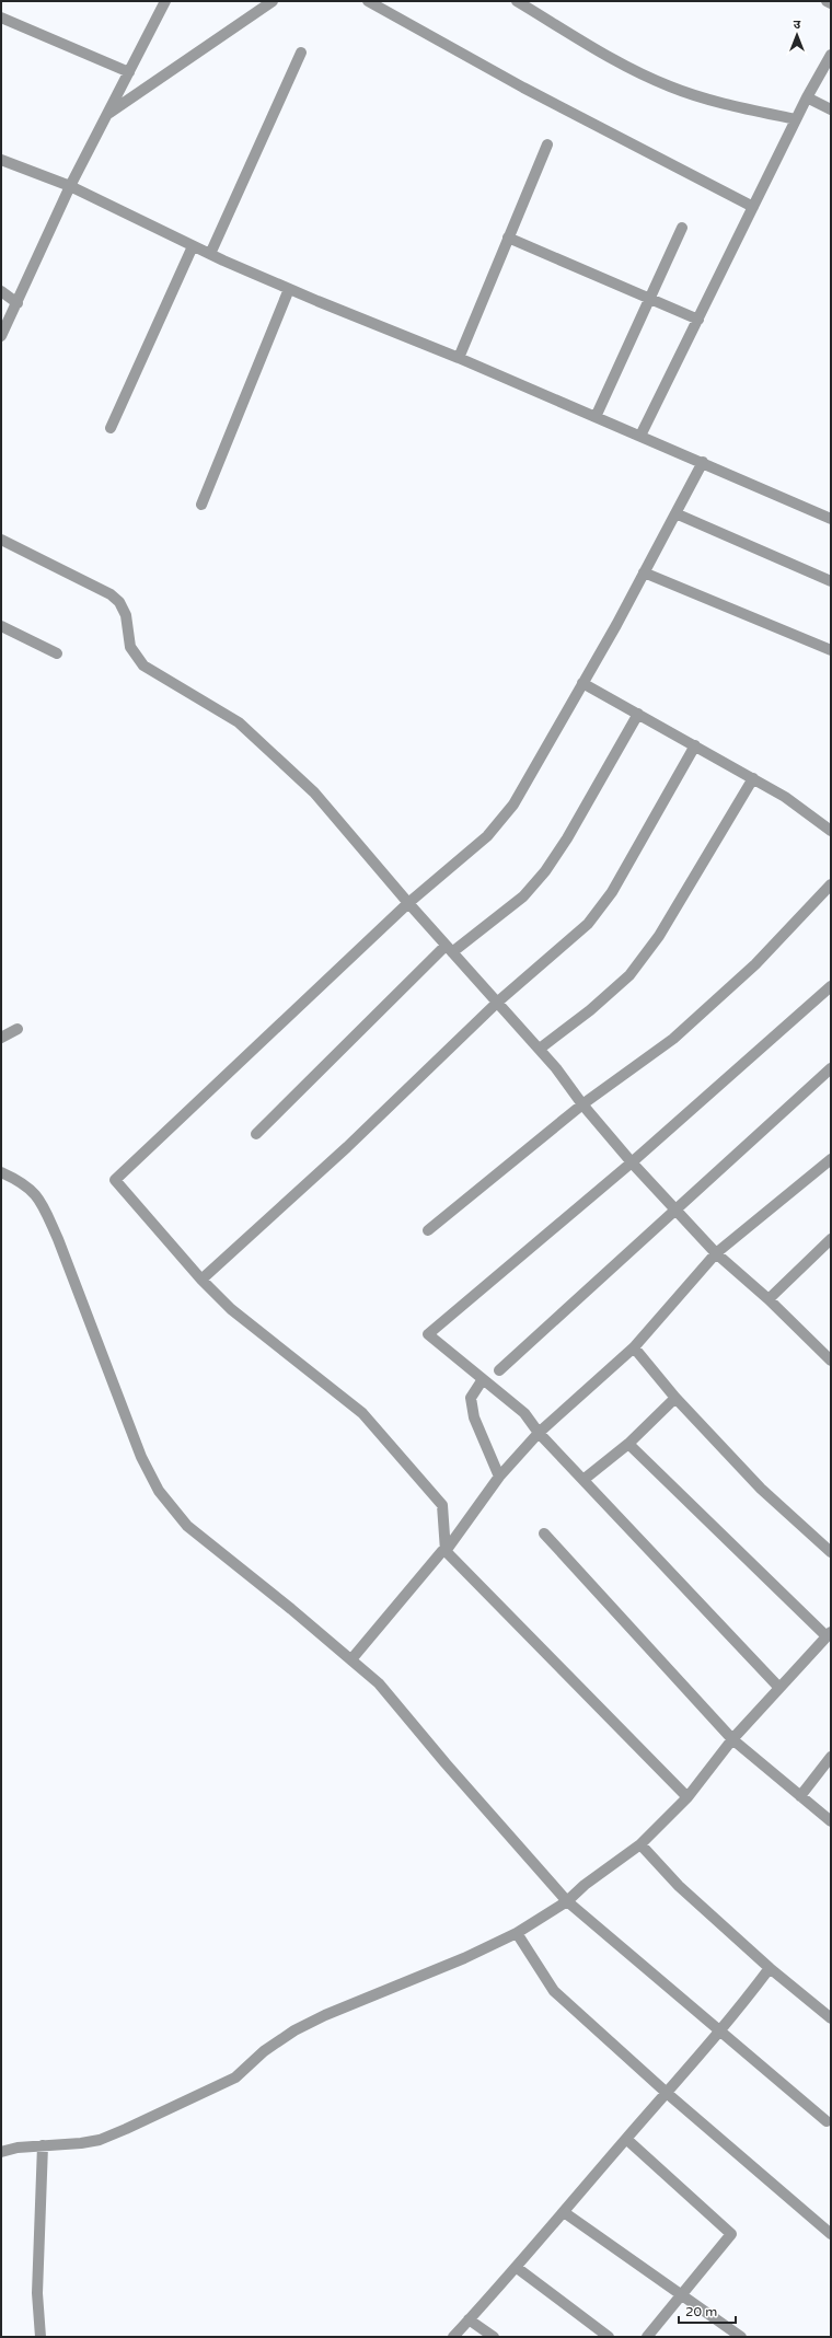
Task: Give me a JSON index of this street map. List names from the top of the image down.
{
  "scale_bar": "20 m",
  "north": "top"
}
